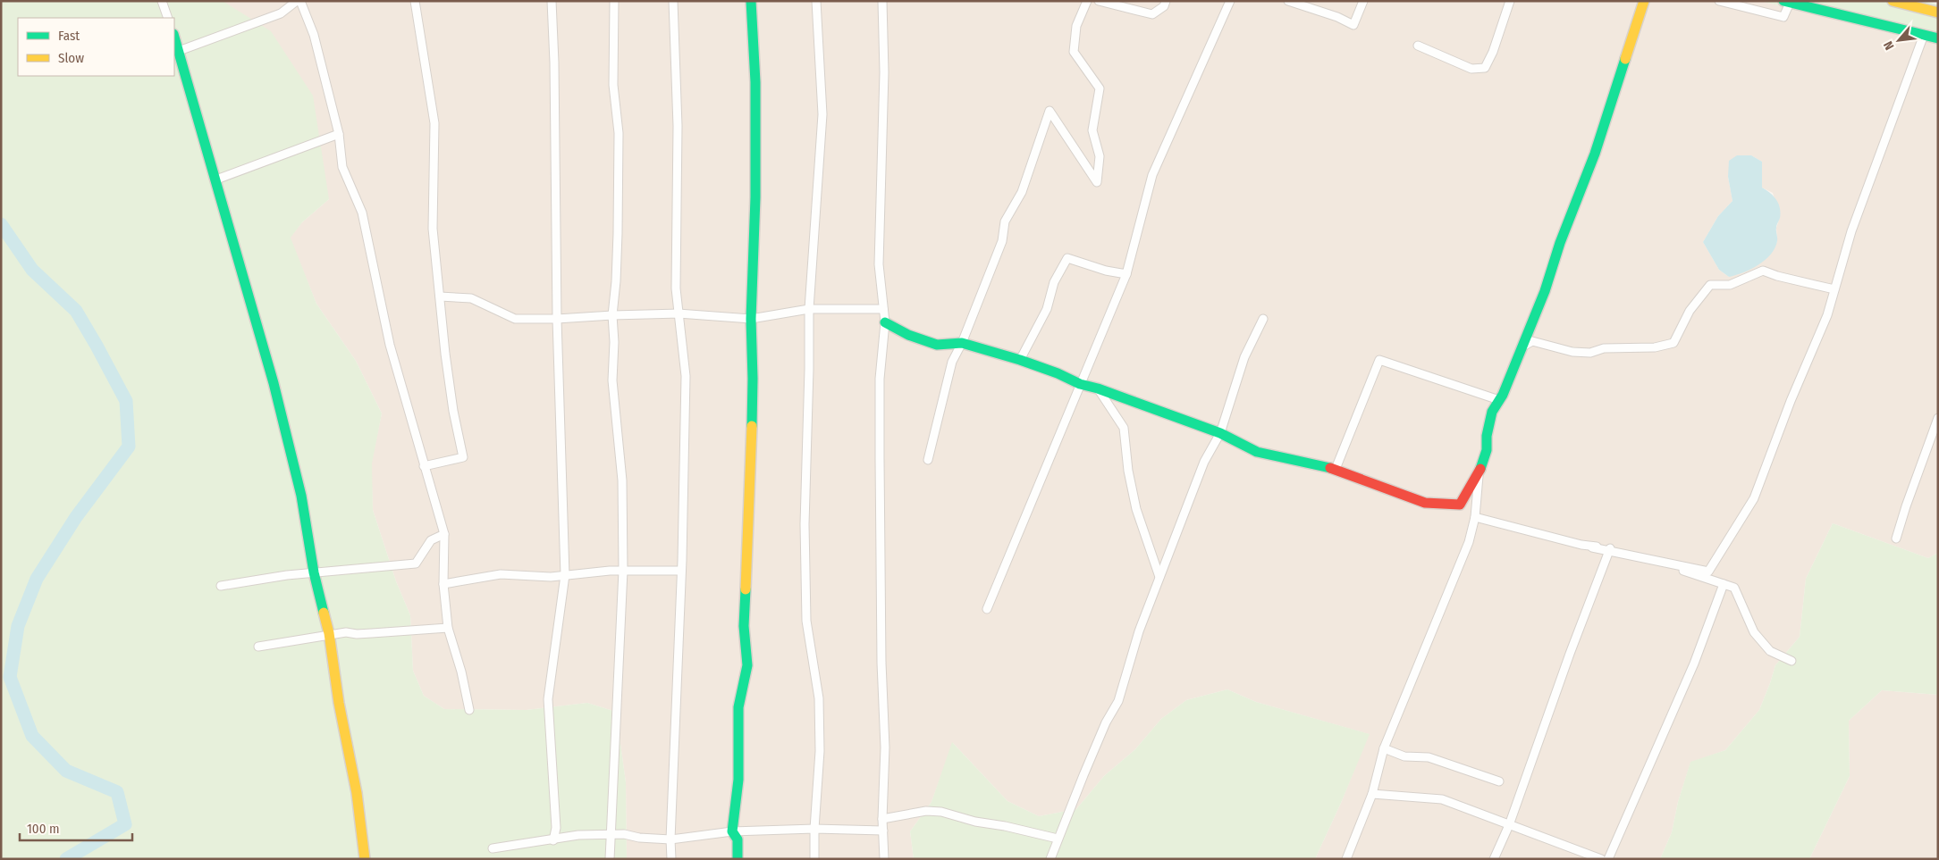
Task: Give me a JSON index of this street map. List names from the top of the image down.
{
  "legend": ["Fast", "Slow"],
  "scale_bar": "100 m",
  "north": "bottom left"
}
